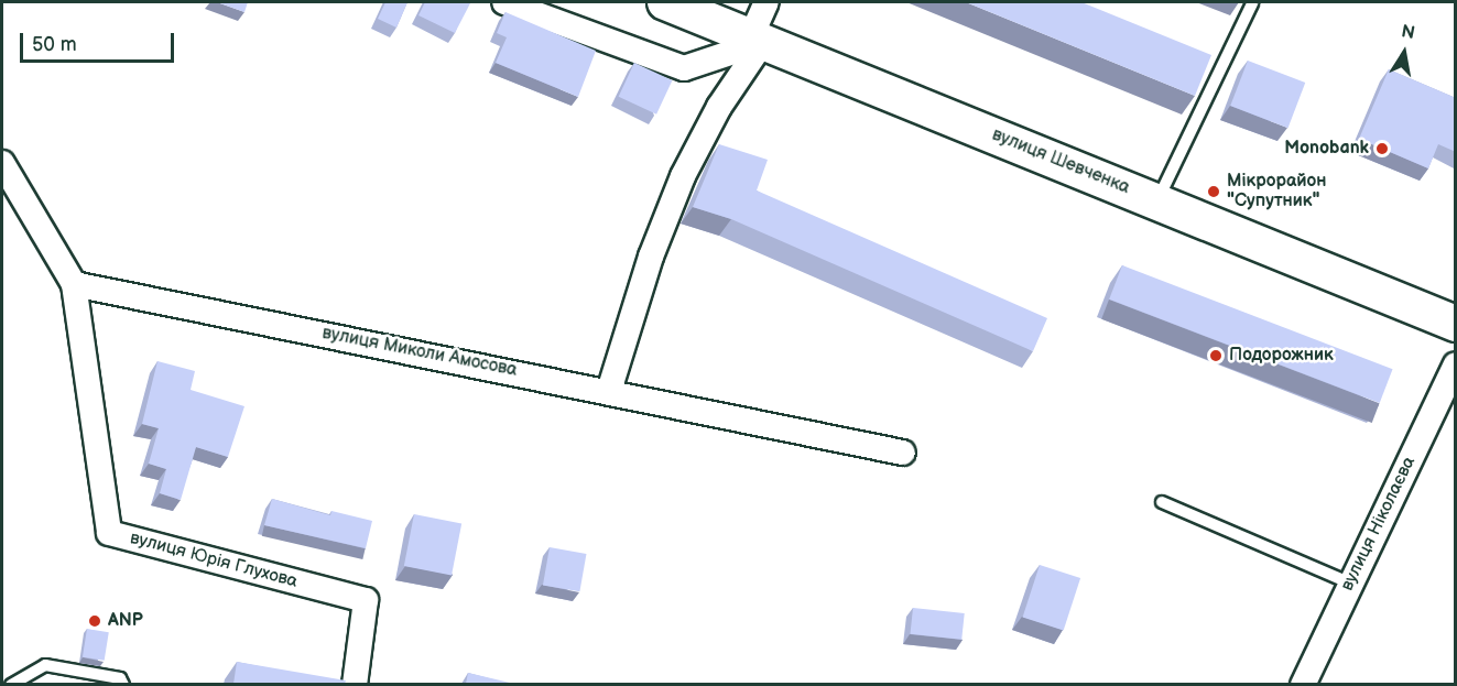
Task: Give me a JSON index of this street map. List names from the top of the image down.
{
  "streets": {
    "main road": ["вулиця Шевченка"],
    "street": ["вулиця Миколи Амосова", "вулиця Ніколаєва", "вулиця Юрія Глухова"]
  },
  "crossings": [
    ["вулиця Миколи Амосова", "вулиця Юрія Глухова"]
  ],
  "places": [
    "Monobank",
    "Мікрорайон \"Супутник\"",
    "Подорожник",
    "ANP"
  ],
  "scale_bar": "50 m",
  "north": "top"
}
